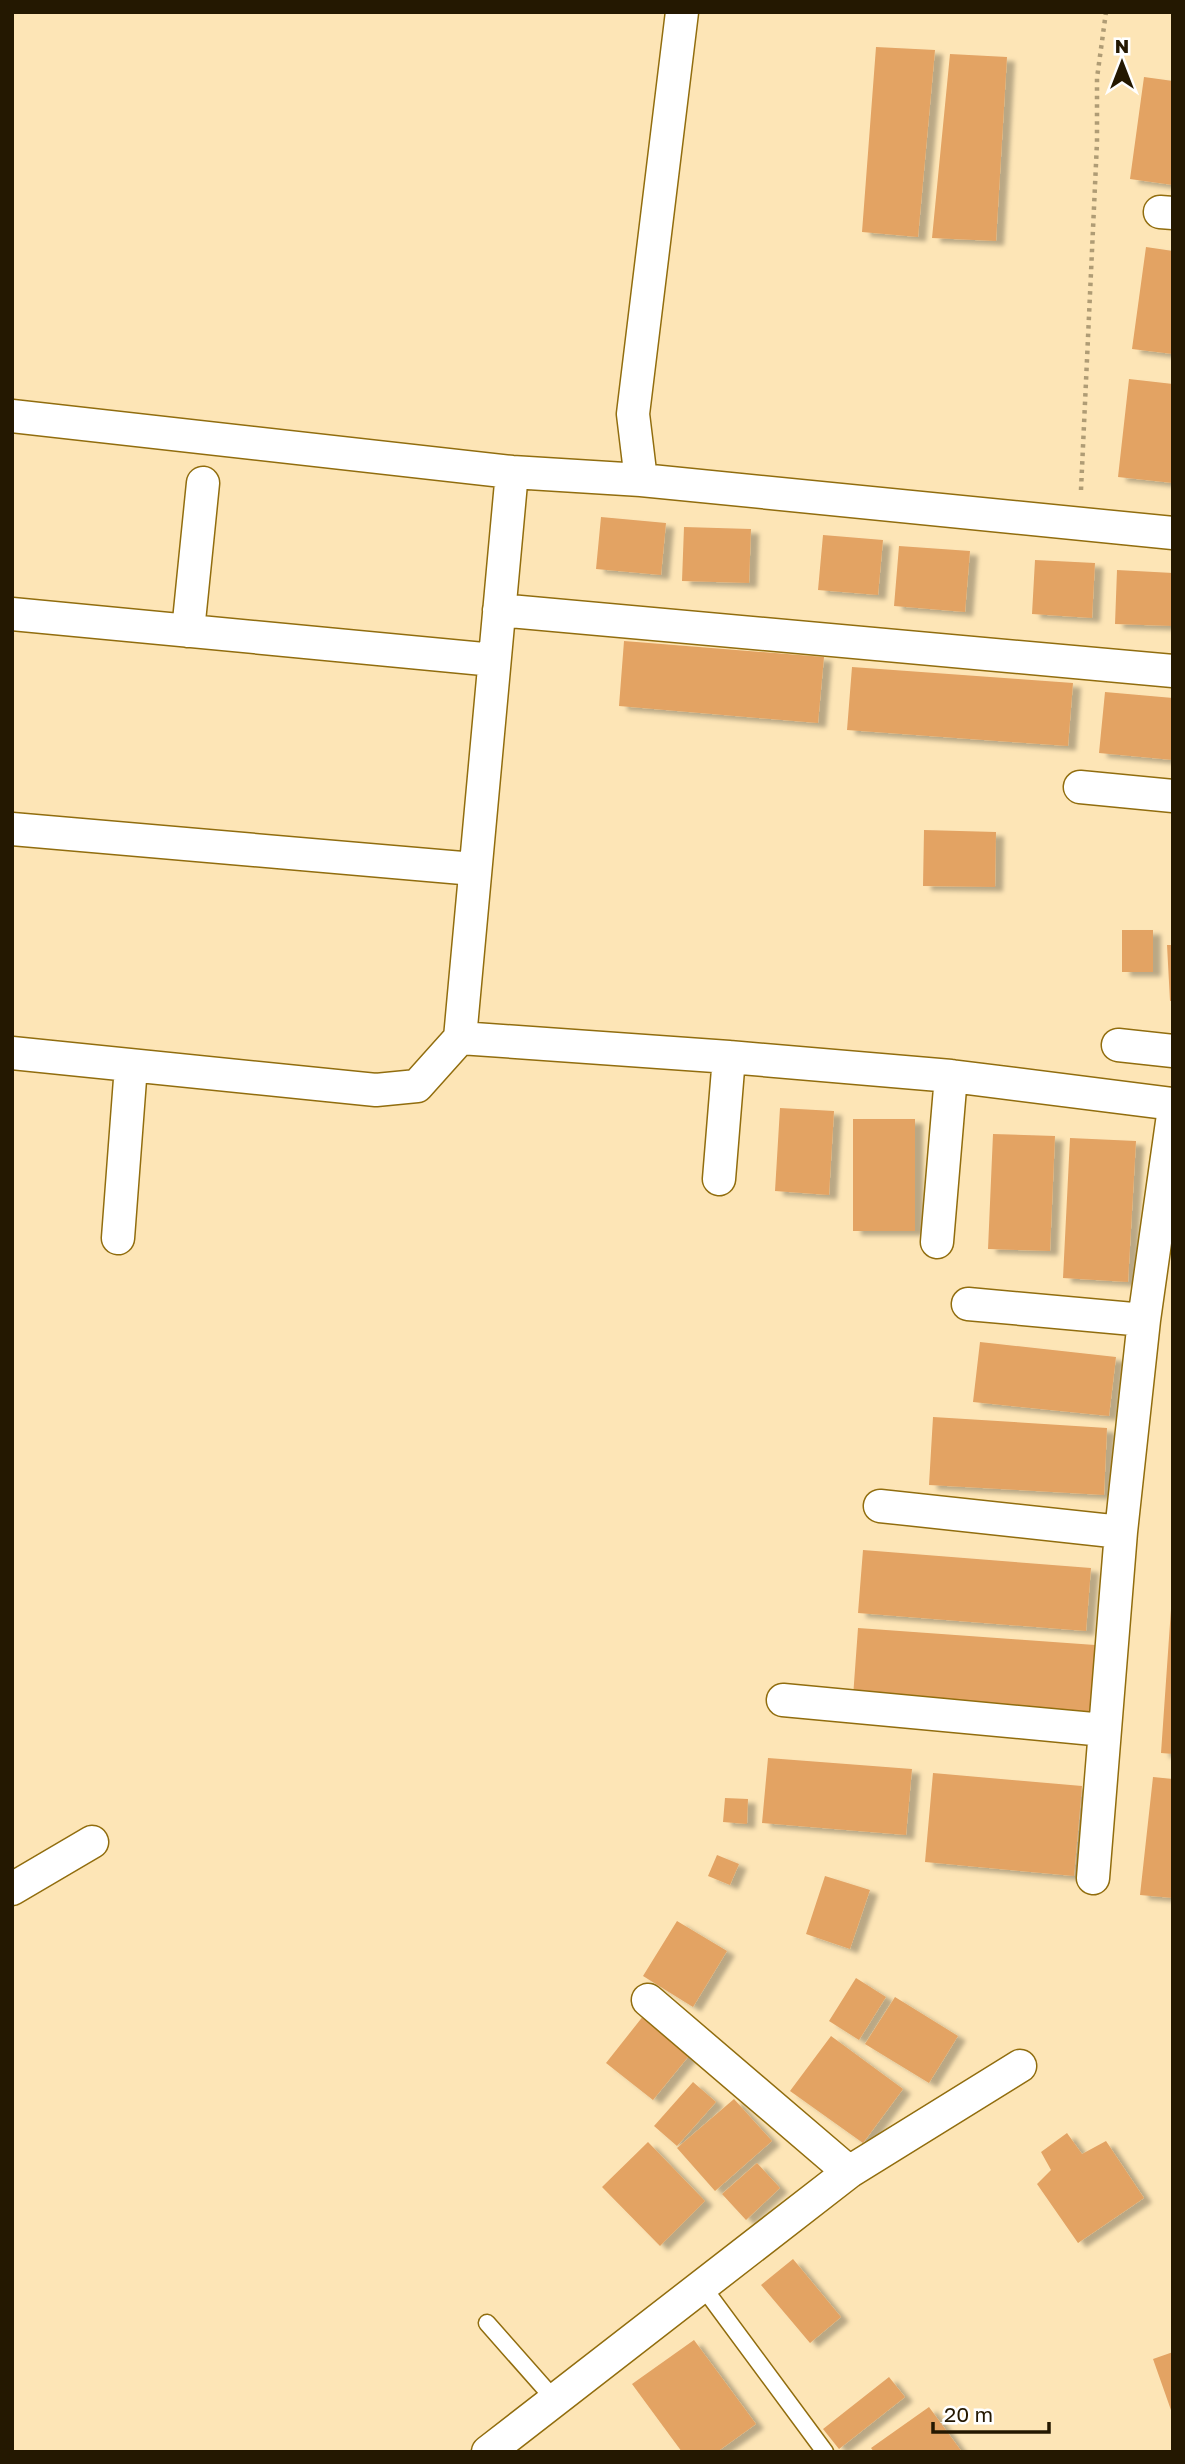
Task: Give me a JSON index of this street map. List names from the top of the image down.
{
  "scale_bar": "20 m",
  "north": "top"
}
